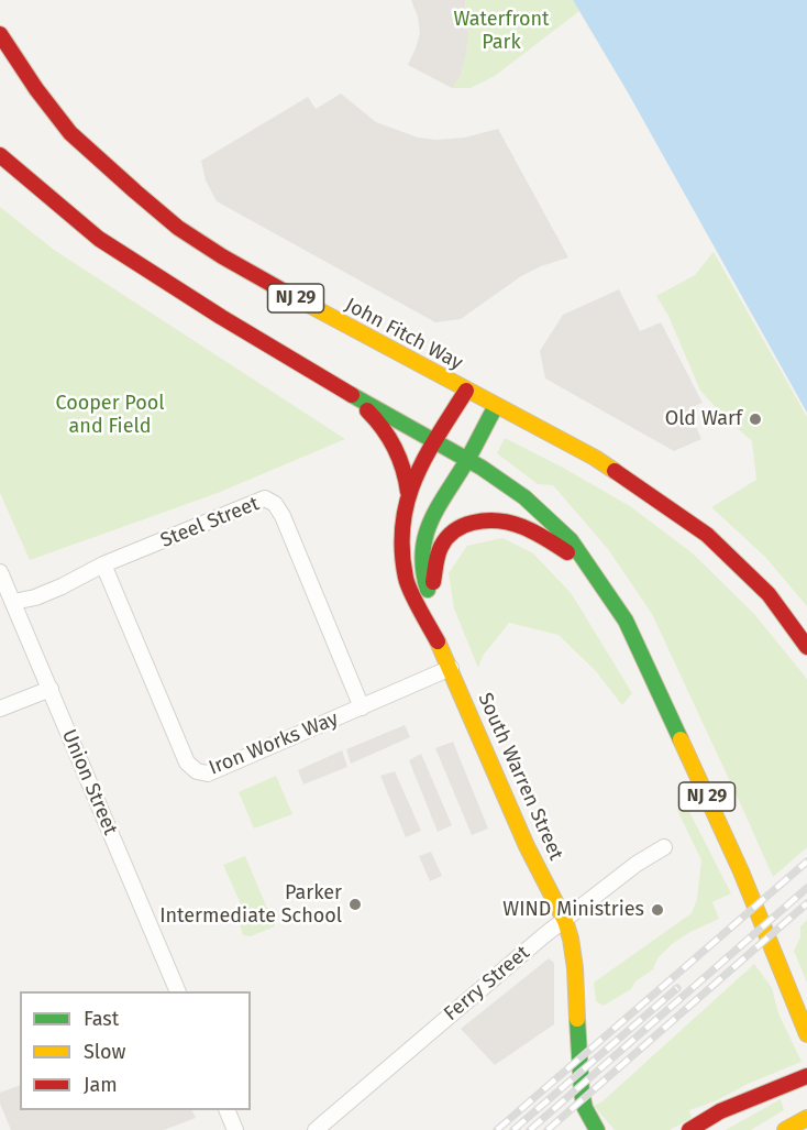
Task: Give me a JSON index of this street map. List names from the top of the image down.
{
  "streets": {
    "highway": ["NJ 29", "John Fitch Way", "South Warren Street"],
    "street": [
      "Steel Street",
      "Iron Works Way",
      "Union Street",
      "Ferry Street"
    ]
  },
  "crossings": [
    ["NJ 29", "South Warren Street"],
    ["John Fitch Way", "South Warren Street"],
    ["Steel Street", "Iron Works Way"],
    ["Steel Street", "Union Street"],
    ["Iron Works Way", "South Warren Street"],
    ["South Warren Street", "Ferry Street"]
  ],
  "parks": ["Waterfront Park", "Cooper Pool and Field"],
  "places": ["Old Warf", "Parker Intermediate School", "WIND Ministries"],
  "legend": ["Fast", "Slow", "Jam"]
}
